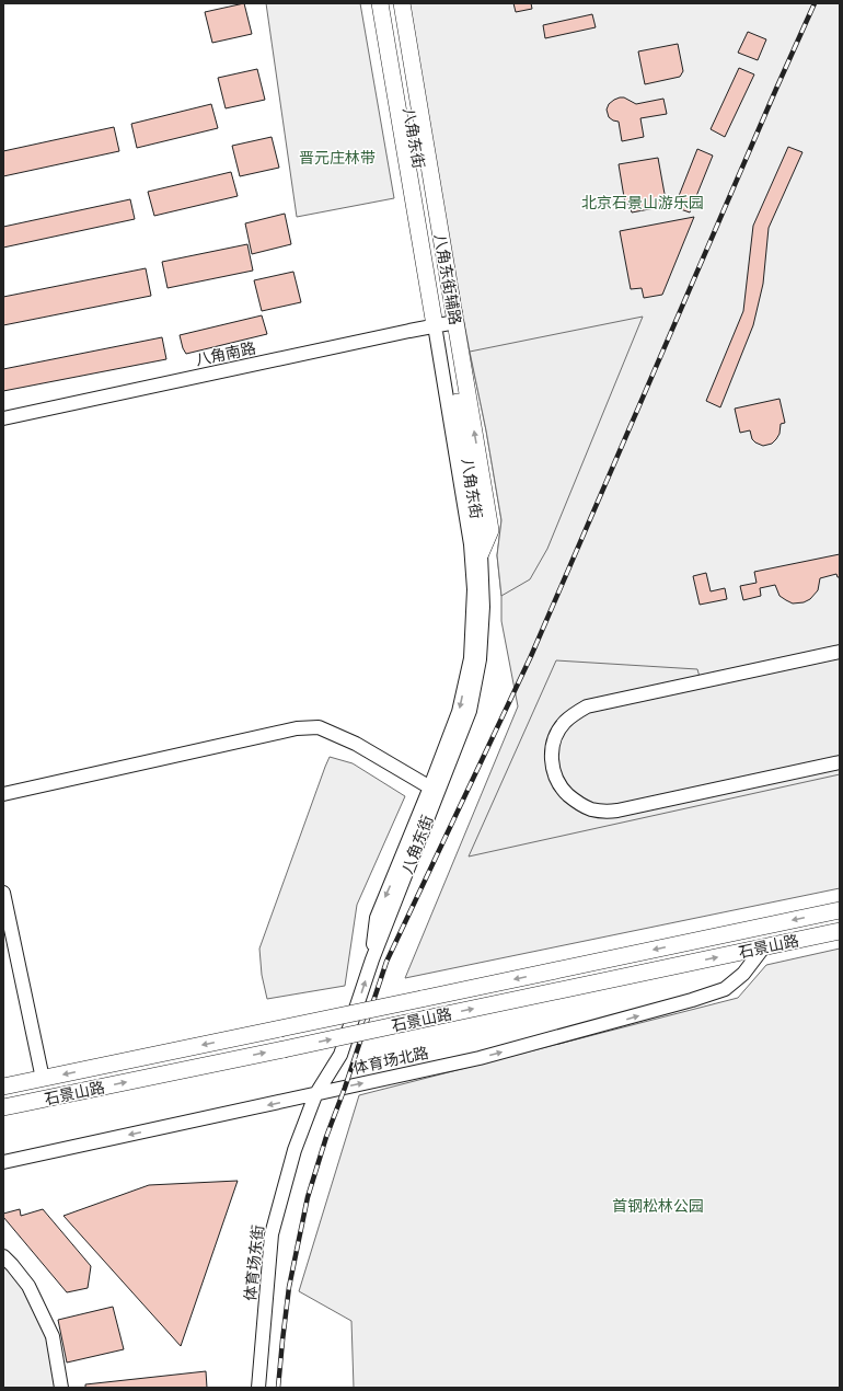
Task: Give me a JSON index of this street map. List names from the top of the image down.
{
  "streets": {
    "main road": ["八角东街", "八角东街辅路", "石景山路"],
    "street": ["八角南路", "体育场北路", "体育场东街"]
  },
  "crossings": [
    ["八角东街", "八角东街辅路"],
    ["八角东街", "八角南路"],
    ["八角东街", "体育场北路"],
    ["八角东街", "体育场东街"],
    ["八角东街辅路", "八角南路"],
    ["石景山路", "体育场北路"],
    ["体育场北路", "体育场东街"]
  ],
  "parks": ["晋元庄林带", "北京石景山游乐园", "首钢松林公园"]
}
